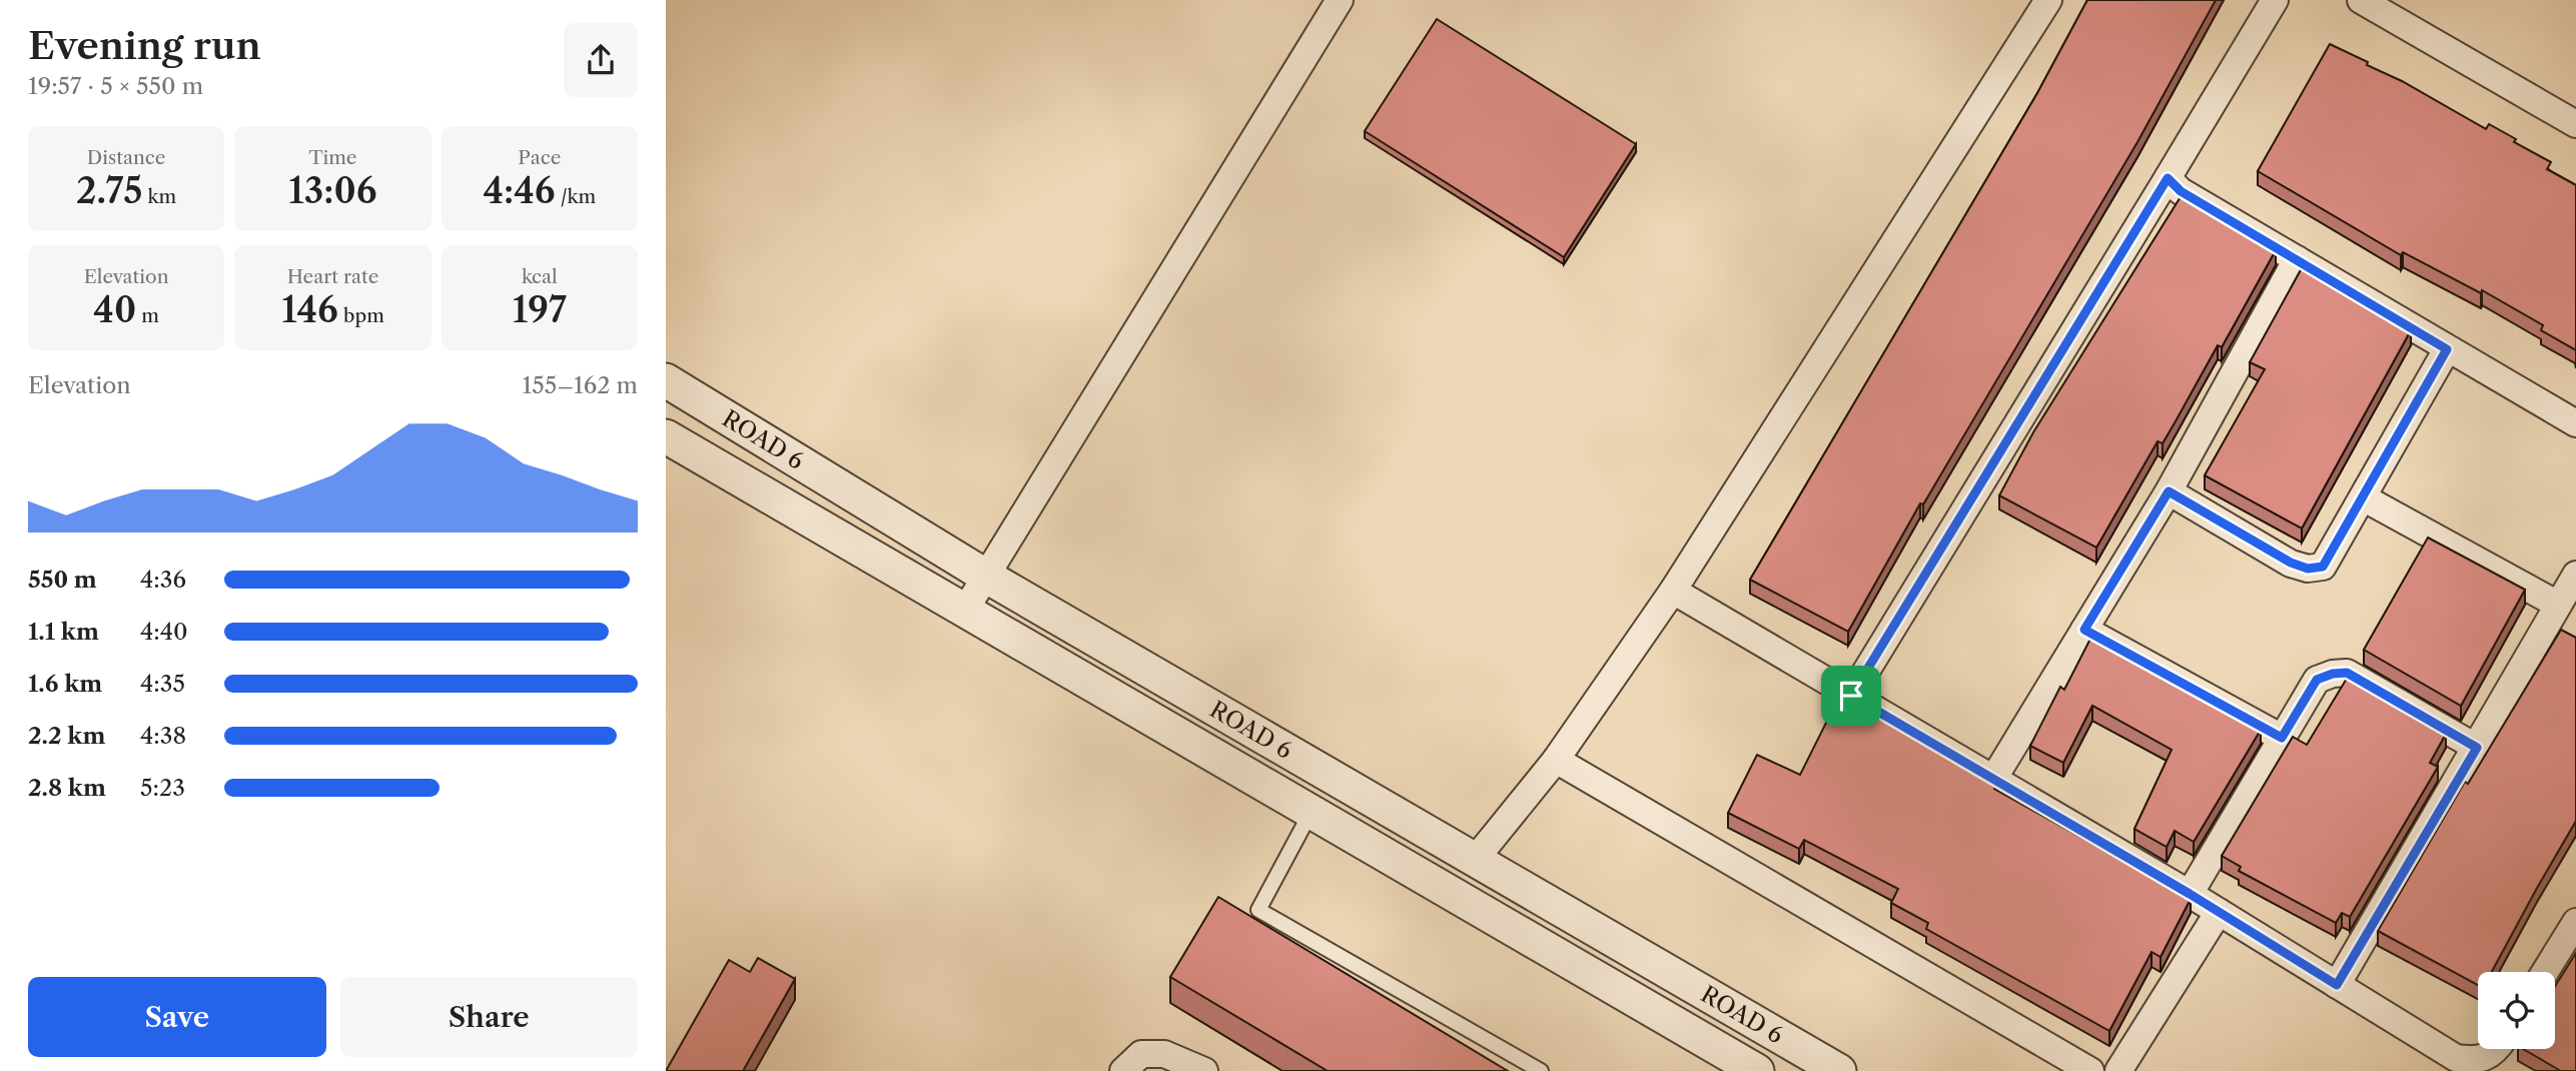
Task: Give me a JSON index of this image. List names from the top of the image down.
{
  "streets": {
    "street": ["ROAD 6"]
  },
  "page": {
    "heading": ["Evening run", "19:57 · 5 × 550 m"],
    "stats": [
      ["Distance", "2.75 km"],
      ["Time", "13:06"],
      ["Pace", "4:46 /km"],
      ["Elevation", "40 m"],
      ["Heart rate", "146 bpm"],
      ["kcal", "197"]
    ],
    "chart": ["Elevation", "155–162 m"],
    "list": [
      {
        "name": "550 m",
        "note": "4:36"
      },
      {
        "name": "1.1 km",
        "note": "4:40"
      },
      {
        "name": "1.6 km",
        "note": "4:35"
      },
      {
        "name": "2.2 km",
        "note": "4:38"
      },
      {
        "name": "2.8 km",
        "note": "5:23"
      }
    ],
    "buttons": ["Save", "Share"]
  }
}
